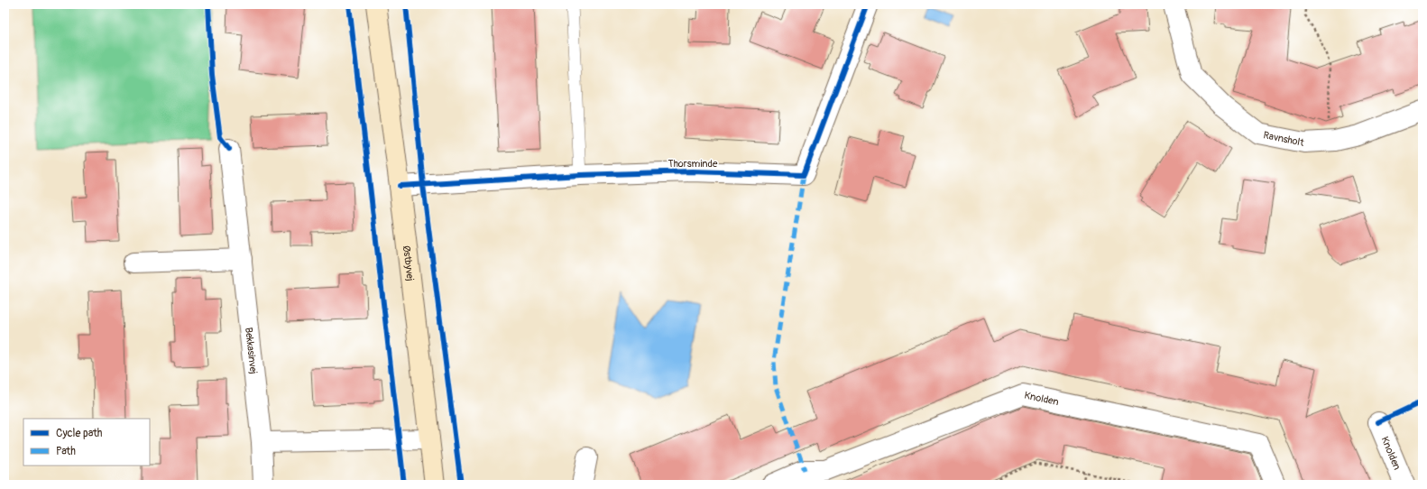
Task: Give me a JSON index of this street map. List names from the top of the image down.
{
  "streets": {
    "street": [
      "Ravnsholt",
      "Thorsminde",
      "Østbyvej",
      "Bekkasinvej",
      "Knolden"
    ]
  },
  "crossings": [
    ["Thorsminde", "Østbyvej"]
  ],
  "legend": ["Cycle path", "Path"]
}
